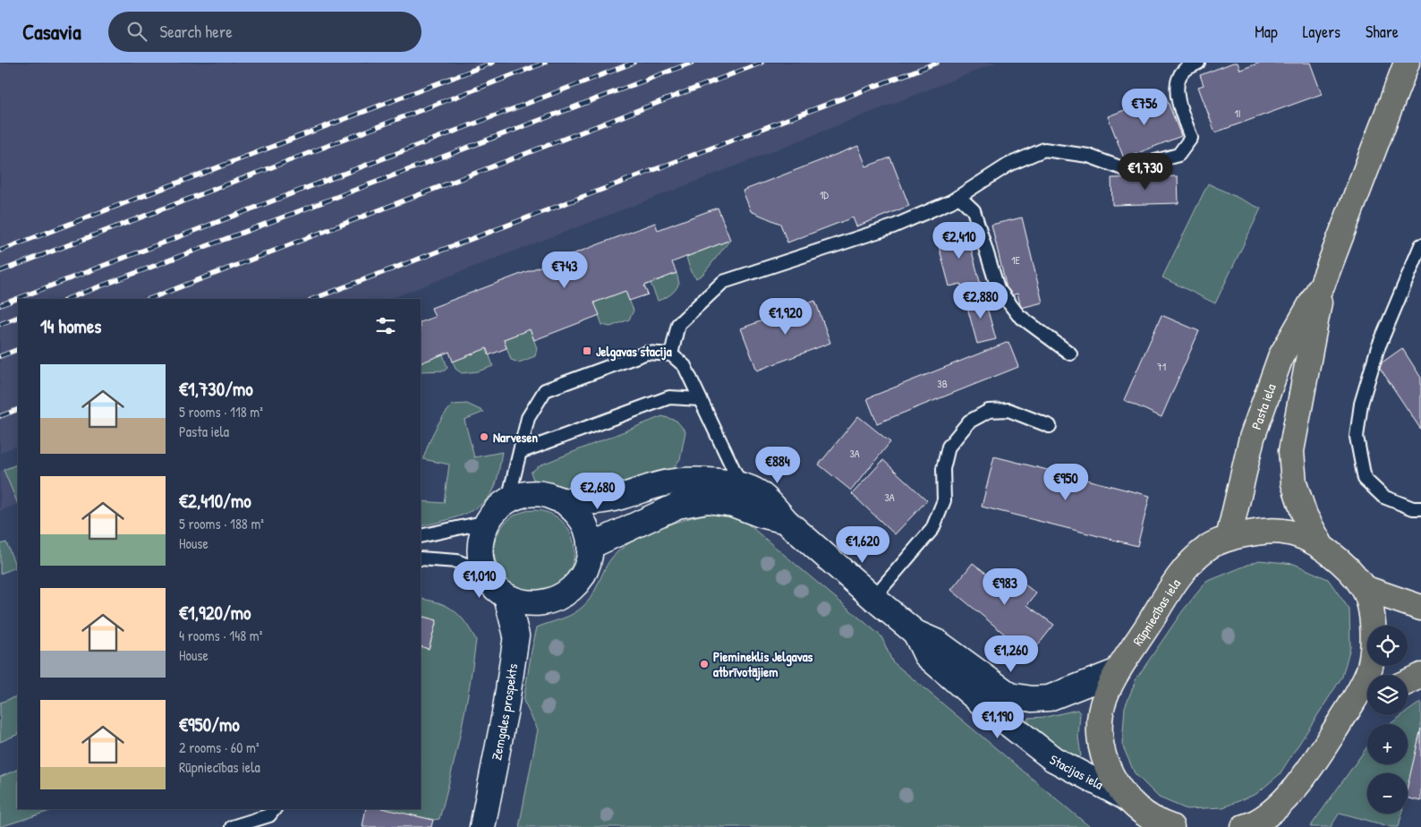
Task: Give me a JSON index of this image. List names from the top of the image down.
{
  "streets": {
    "main road": ["Pasta iela", "Rūpniecības iela"],
    "street": ["Zemgales prospekts", "Stacijas iela"]
  },
  "crossings": [
    ["Pasta iela", "Rūpniecības iela"],
    ["Rūpniecības iela", "Stacijas iela"]
  ],
  "places": {
    "transit": ["Jelgavas stacija"],
    "other": ["Narvesen", "Piemineklis Jelgavas atbrīvotājiem"]
  },
  "house_numbers": [
    "1I",
    "1D",
    "1E",
    "71",
    "3B",
    "3A",
    "3A"
  ],
  "page": {
    "header": "Casavia",
    "search": "Search here",
    "nav": ["Map", "Layers", "Share"],
    "price": [
      "€756",
      "€1,730",
      "€2,410",
      "€743",
      "€2,880",
      "€1,920",
      "€884",
      "€950",
      "€2,680",
      "€1,620",
      "€1,010",
      "€983",
      "€1,260",
      "€1,190"
    ],
    "heading": "14 homes",
    "list": [
      {
        "name": "€1,730/mo",
        "note": "5 rooms · 118 m² · Pasta iela"
      },
      {
        "name": "€2,410/mo",
        "note": "5 rooms · 188 m² · House"
      },
      {
        "name": "€1,920/mo",
        "note": "4 rooms · 148 m² · House"
      },
      {
        "name": "€950/mo",
        "note": "2 rooms · 60 m² · Rūpniecības iela"
      }
    ],
    "map_buttons": ["+", "−"]
  }
}
